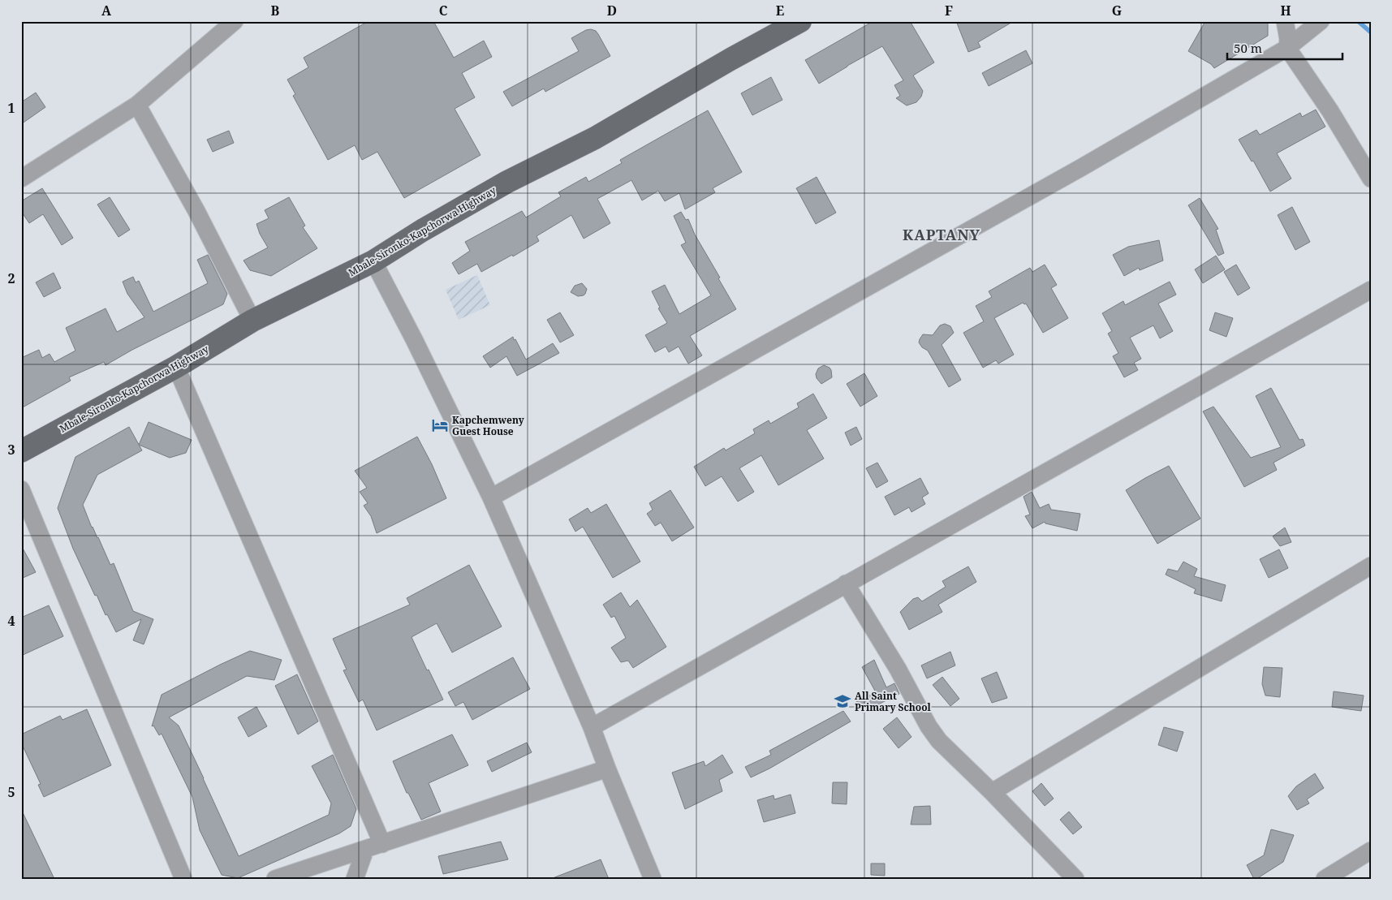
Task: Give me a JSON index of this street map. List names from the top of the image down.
{
  "streets": {
    "main road": ["Mbale-Sironko-Kapchorwa Highway"]
  },
  "districts": ["KAPTANY"],
  "places": {
    "hotel": ["Kapchemweny Guest House"],
    "school or university": ["All Saint Primary School"]
  },
  "scale_bar": "50 m",
  "grid": {
    "columns": [
      "A",
      "B",
      "C",
      "D",
      "E",
      "F",
      "G",
      "H"
    ],
    "rows": [
      "1",
      "2",
      "3",
      "4",
      "5"
    ]
  }
}
